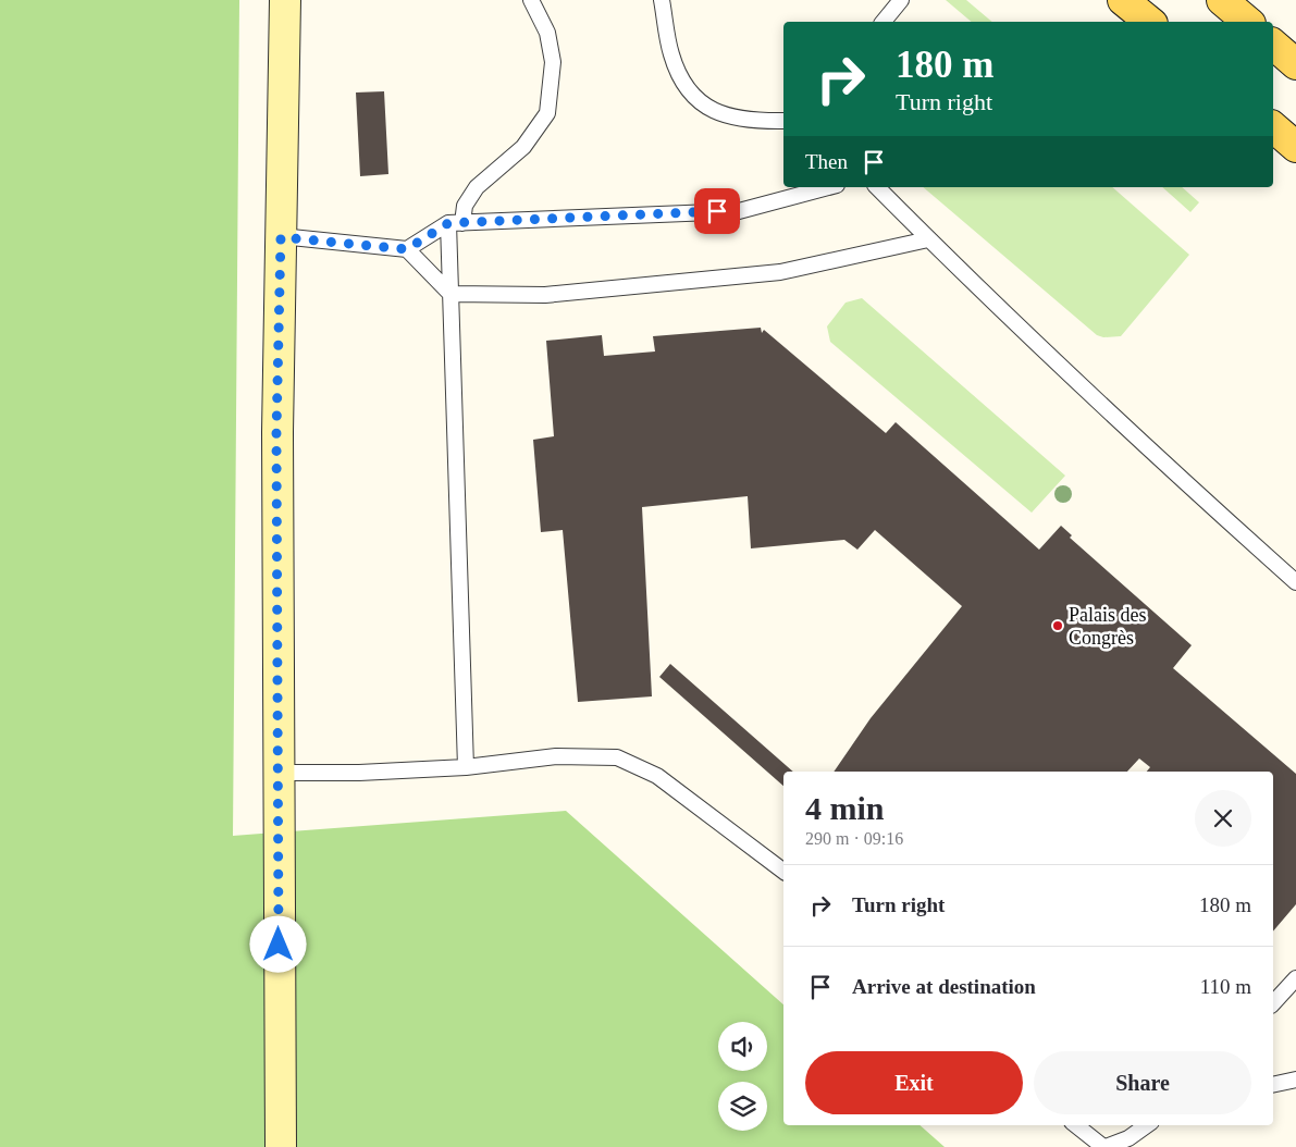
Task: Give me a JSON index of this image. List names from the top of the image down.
{
  "places": ["Palais des Congrès"],
  "page": {
    "turn": ["180 m", "Turn right"],
    "then": "Then",
    "heading": ["4 min", "290 m · 09:16"],
    "list": [
      {
        "name": "Turn right",
        "value": "180 m"
      },
      {
        "name": "Arrive at destination",
        "value": "110 m"
      }
    ],
    "buttons": ["Exit", "Share"]
  }
}
